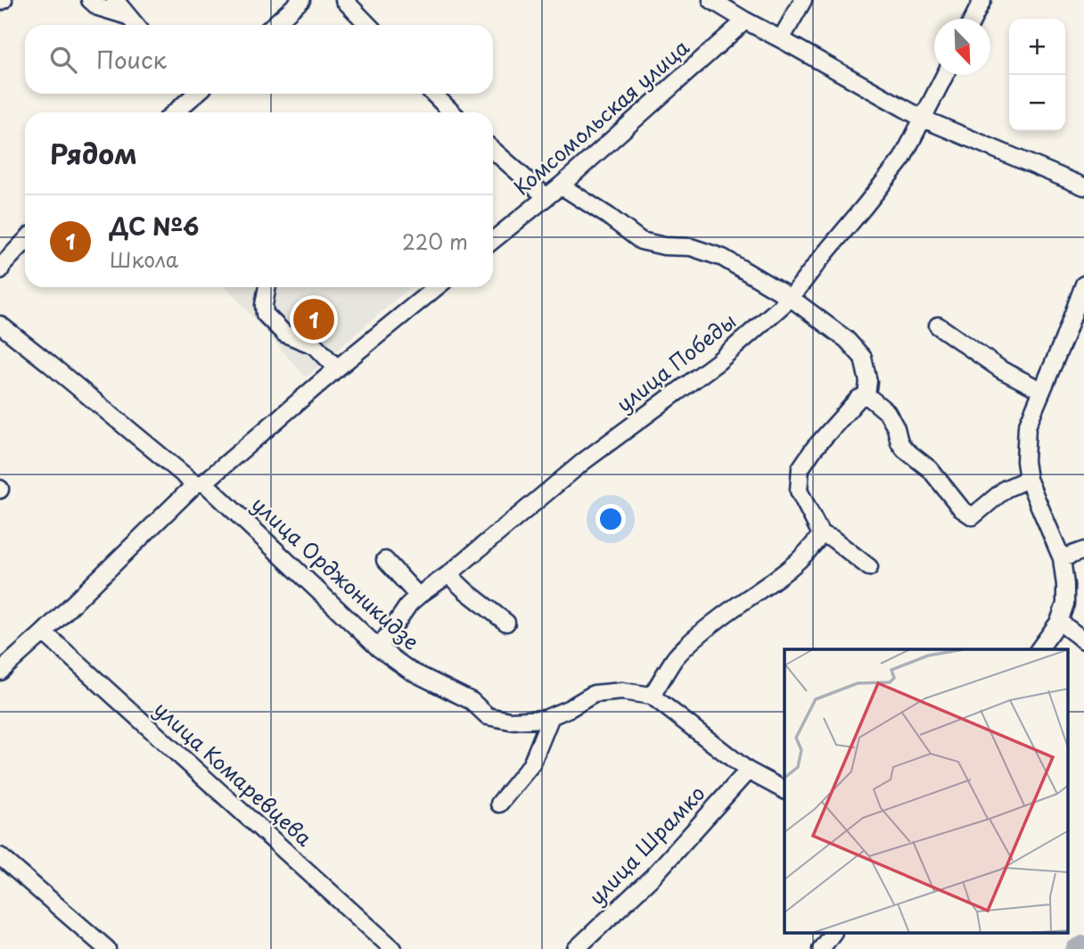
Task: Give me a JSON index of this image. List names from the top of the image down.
{
  "streets": {
    "street": [
      "Комсомольская улица",
      "улица Победы",
      "улица Орджоникидзе",
      "улица Комаревцева",
      "улица Шрамко"
    ]
  },
  "crossings": [
    ["улица Победы", "улица Орджоникидзе"]
  ],
  "north": "bottom right",
  "page": {
    "map_buttons": ["+", "−"],
    "search": "Поиск",
    "heading": "Рядом",
    "list": [
      {
        "mark": "1",
        "name": "ДС №6",
        "note": "Школа",
        "value": "220 m"
      }
    ],
    "pins": "1"
  }
}
